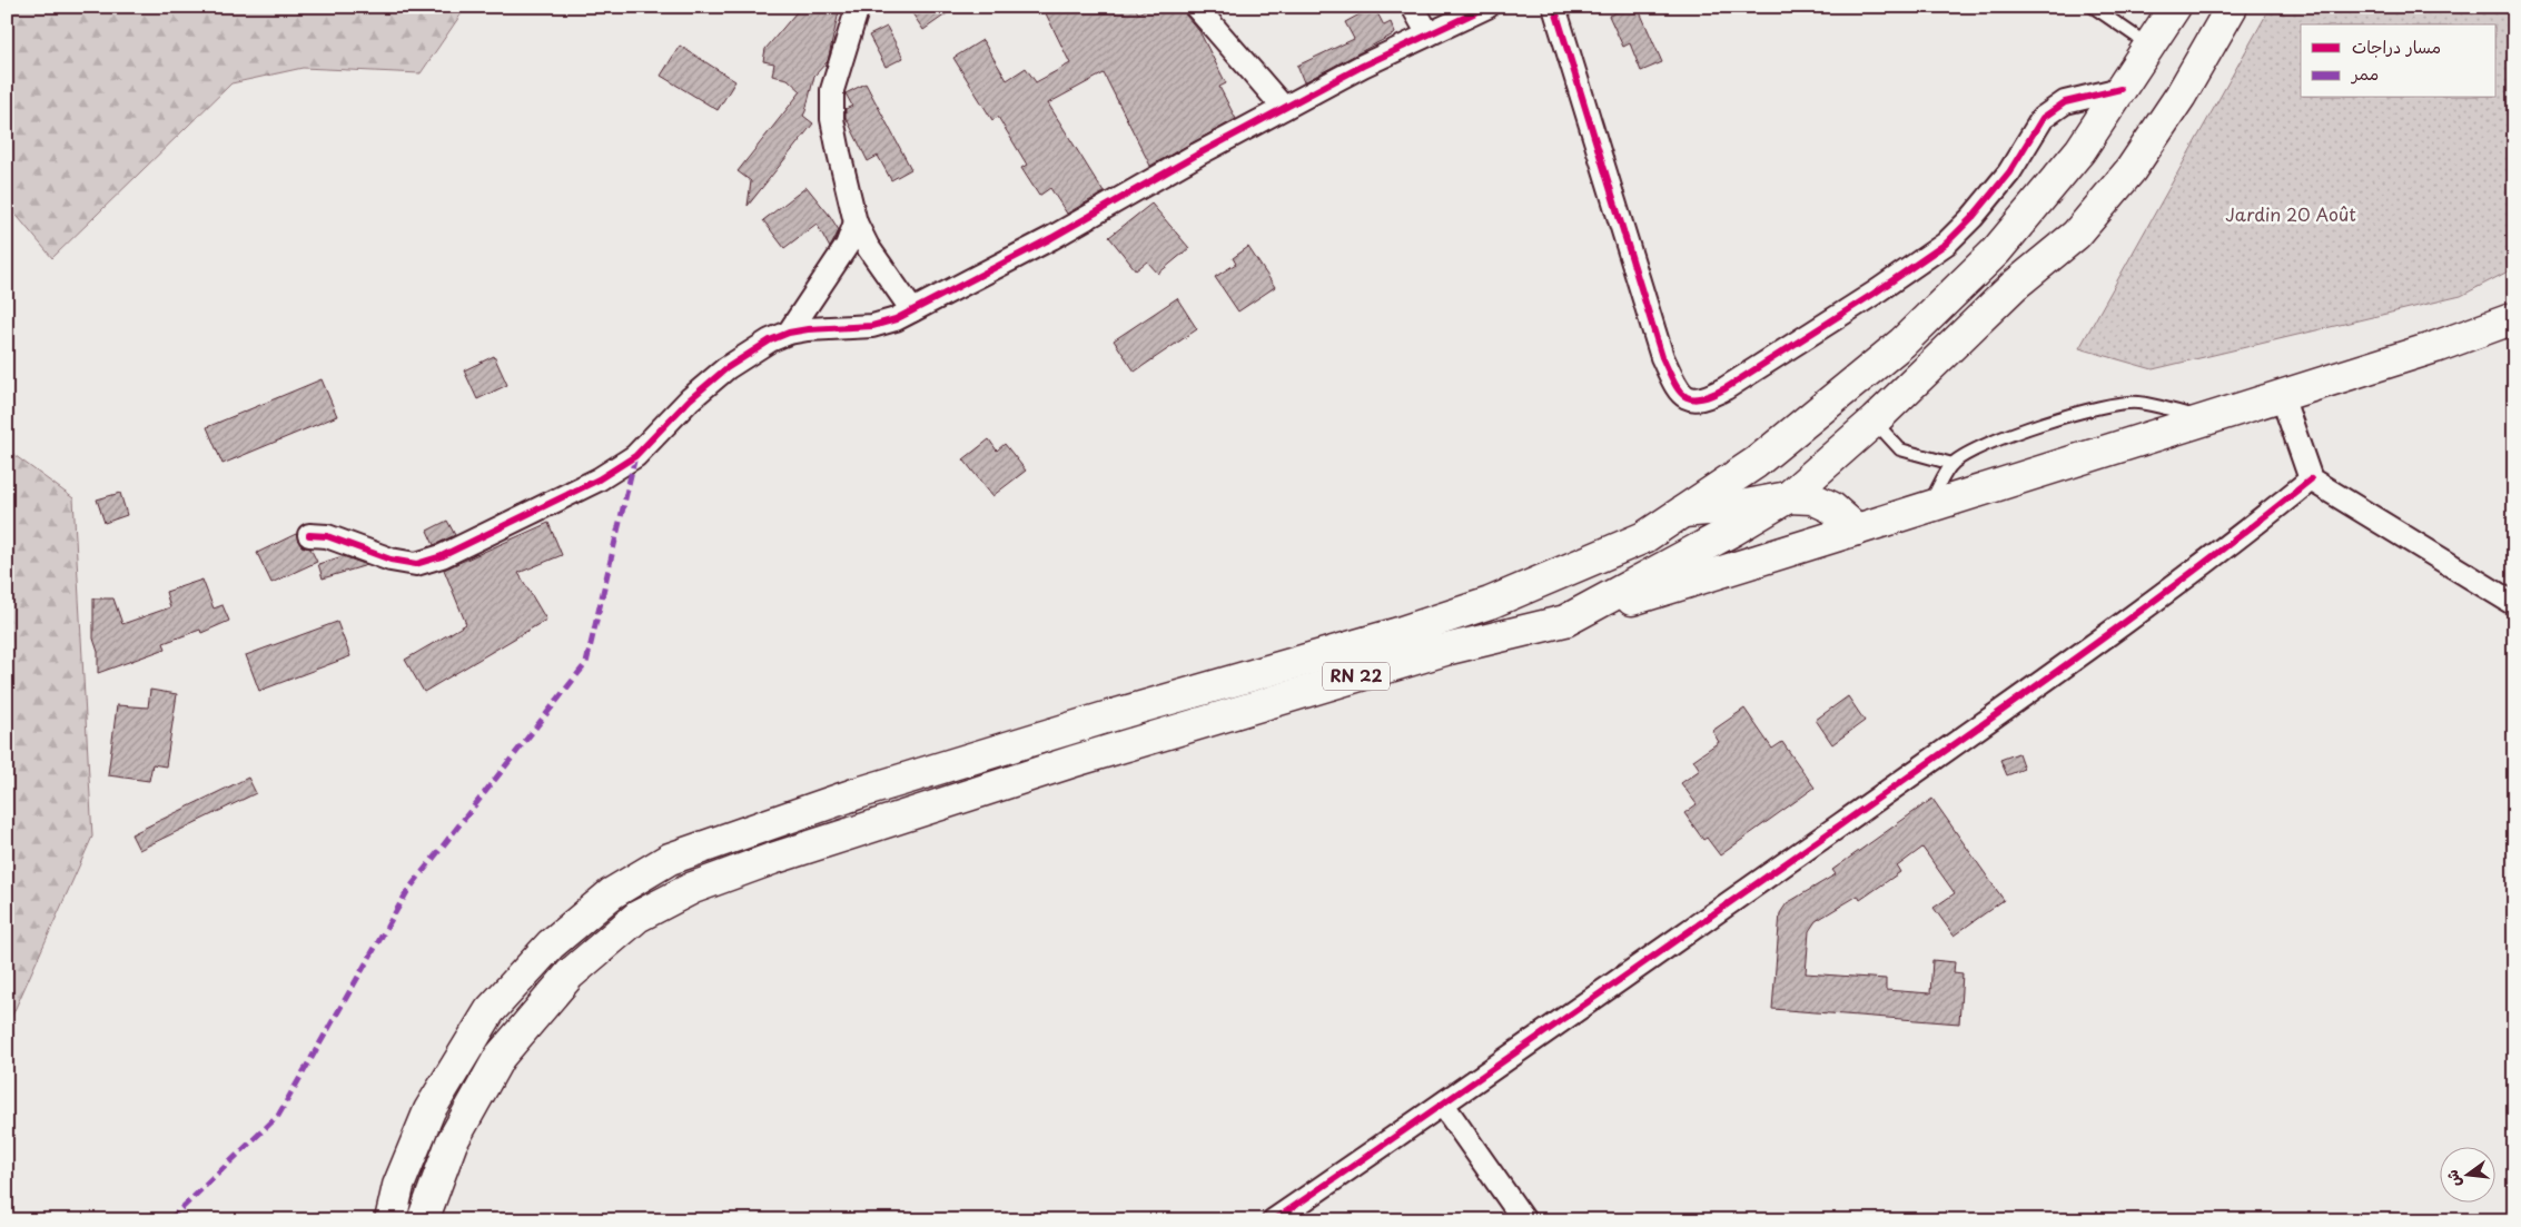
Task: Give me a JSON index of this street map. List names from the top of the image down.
{
  "streets": {
    "main road": ["RN 22"]
  },
  "parks": ["Jardin 20 Août"],
  "legend": ["مسار دراجات", "ممر"],
  "north": "left"
}
